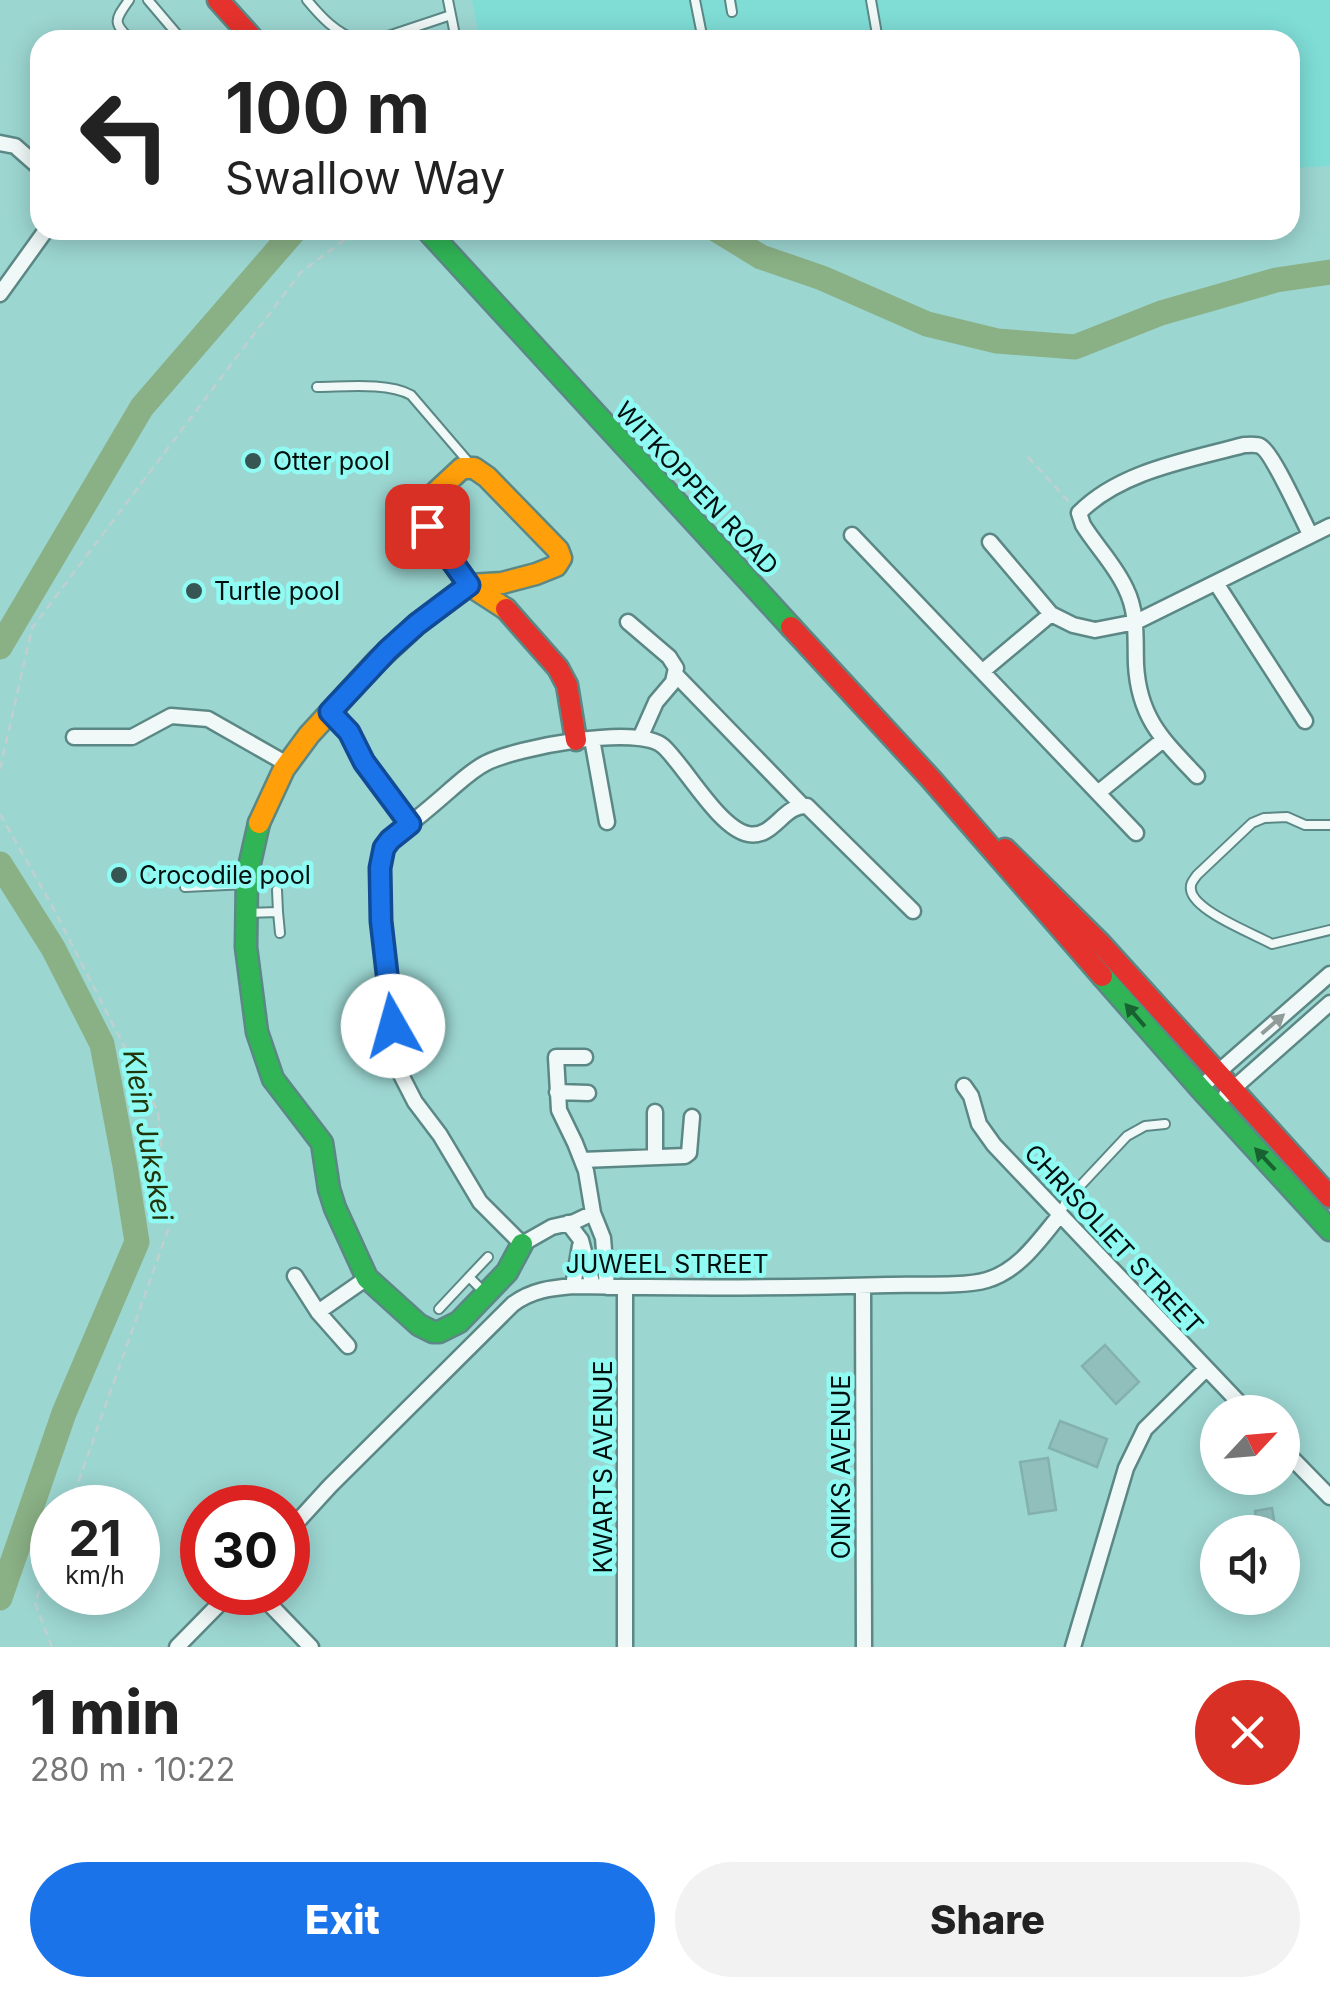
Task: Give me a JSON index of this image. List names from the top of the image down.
{
  "streets": {
    "main road": ["WITKOPPEN ROAD"],
    "street": [
      "CHRISOLIET STREET",
      "JUWEEL STREET",
      "KWARTS AVENUE",
      "ONIKS AVENUE"
    ]
  },
  "crossings": [
    ["CHRISOLIET STREET", "JUWEEL STREET"],
    ["JUWEEL STREET", "KWARTS AVENUE"],
    ["JUWEEL STREET", "ONIKS AVENUE"]
  ],
  "water": ["Klein Jukskei"],
  "places": ["Otter pool", "Turtle pool", "Crocodile pool"],
  "north": "top right",
  "page": {
    "turn": ["100 m", "Swallow Way"],
    "speed": "21 km/h",
    "limit": "30",
    "heading": ["1 min", "280 m · 10:22"],
    "buttons": ["Exit", "Share"]
  }
}
